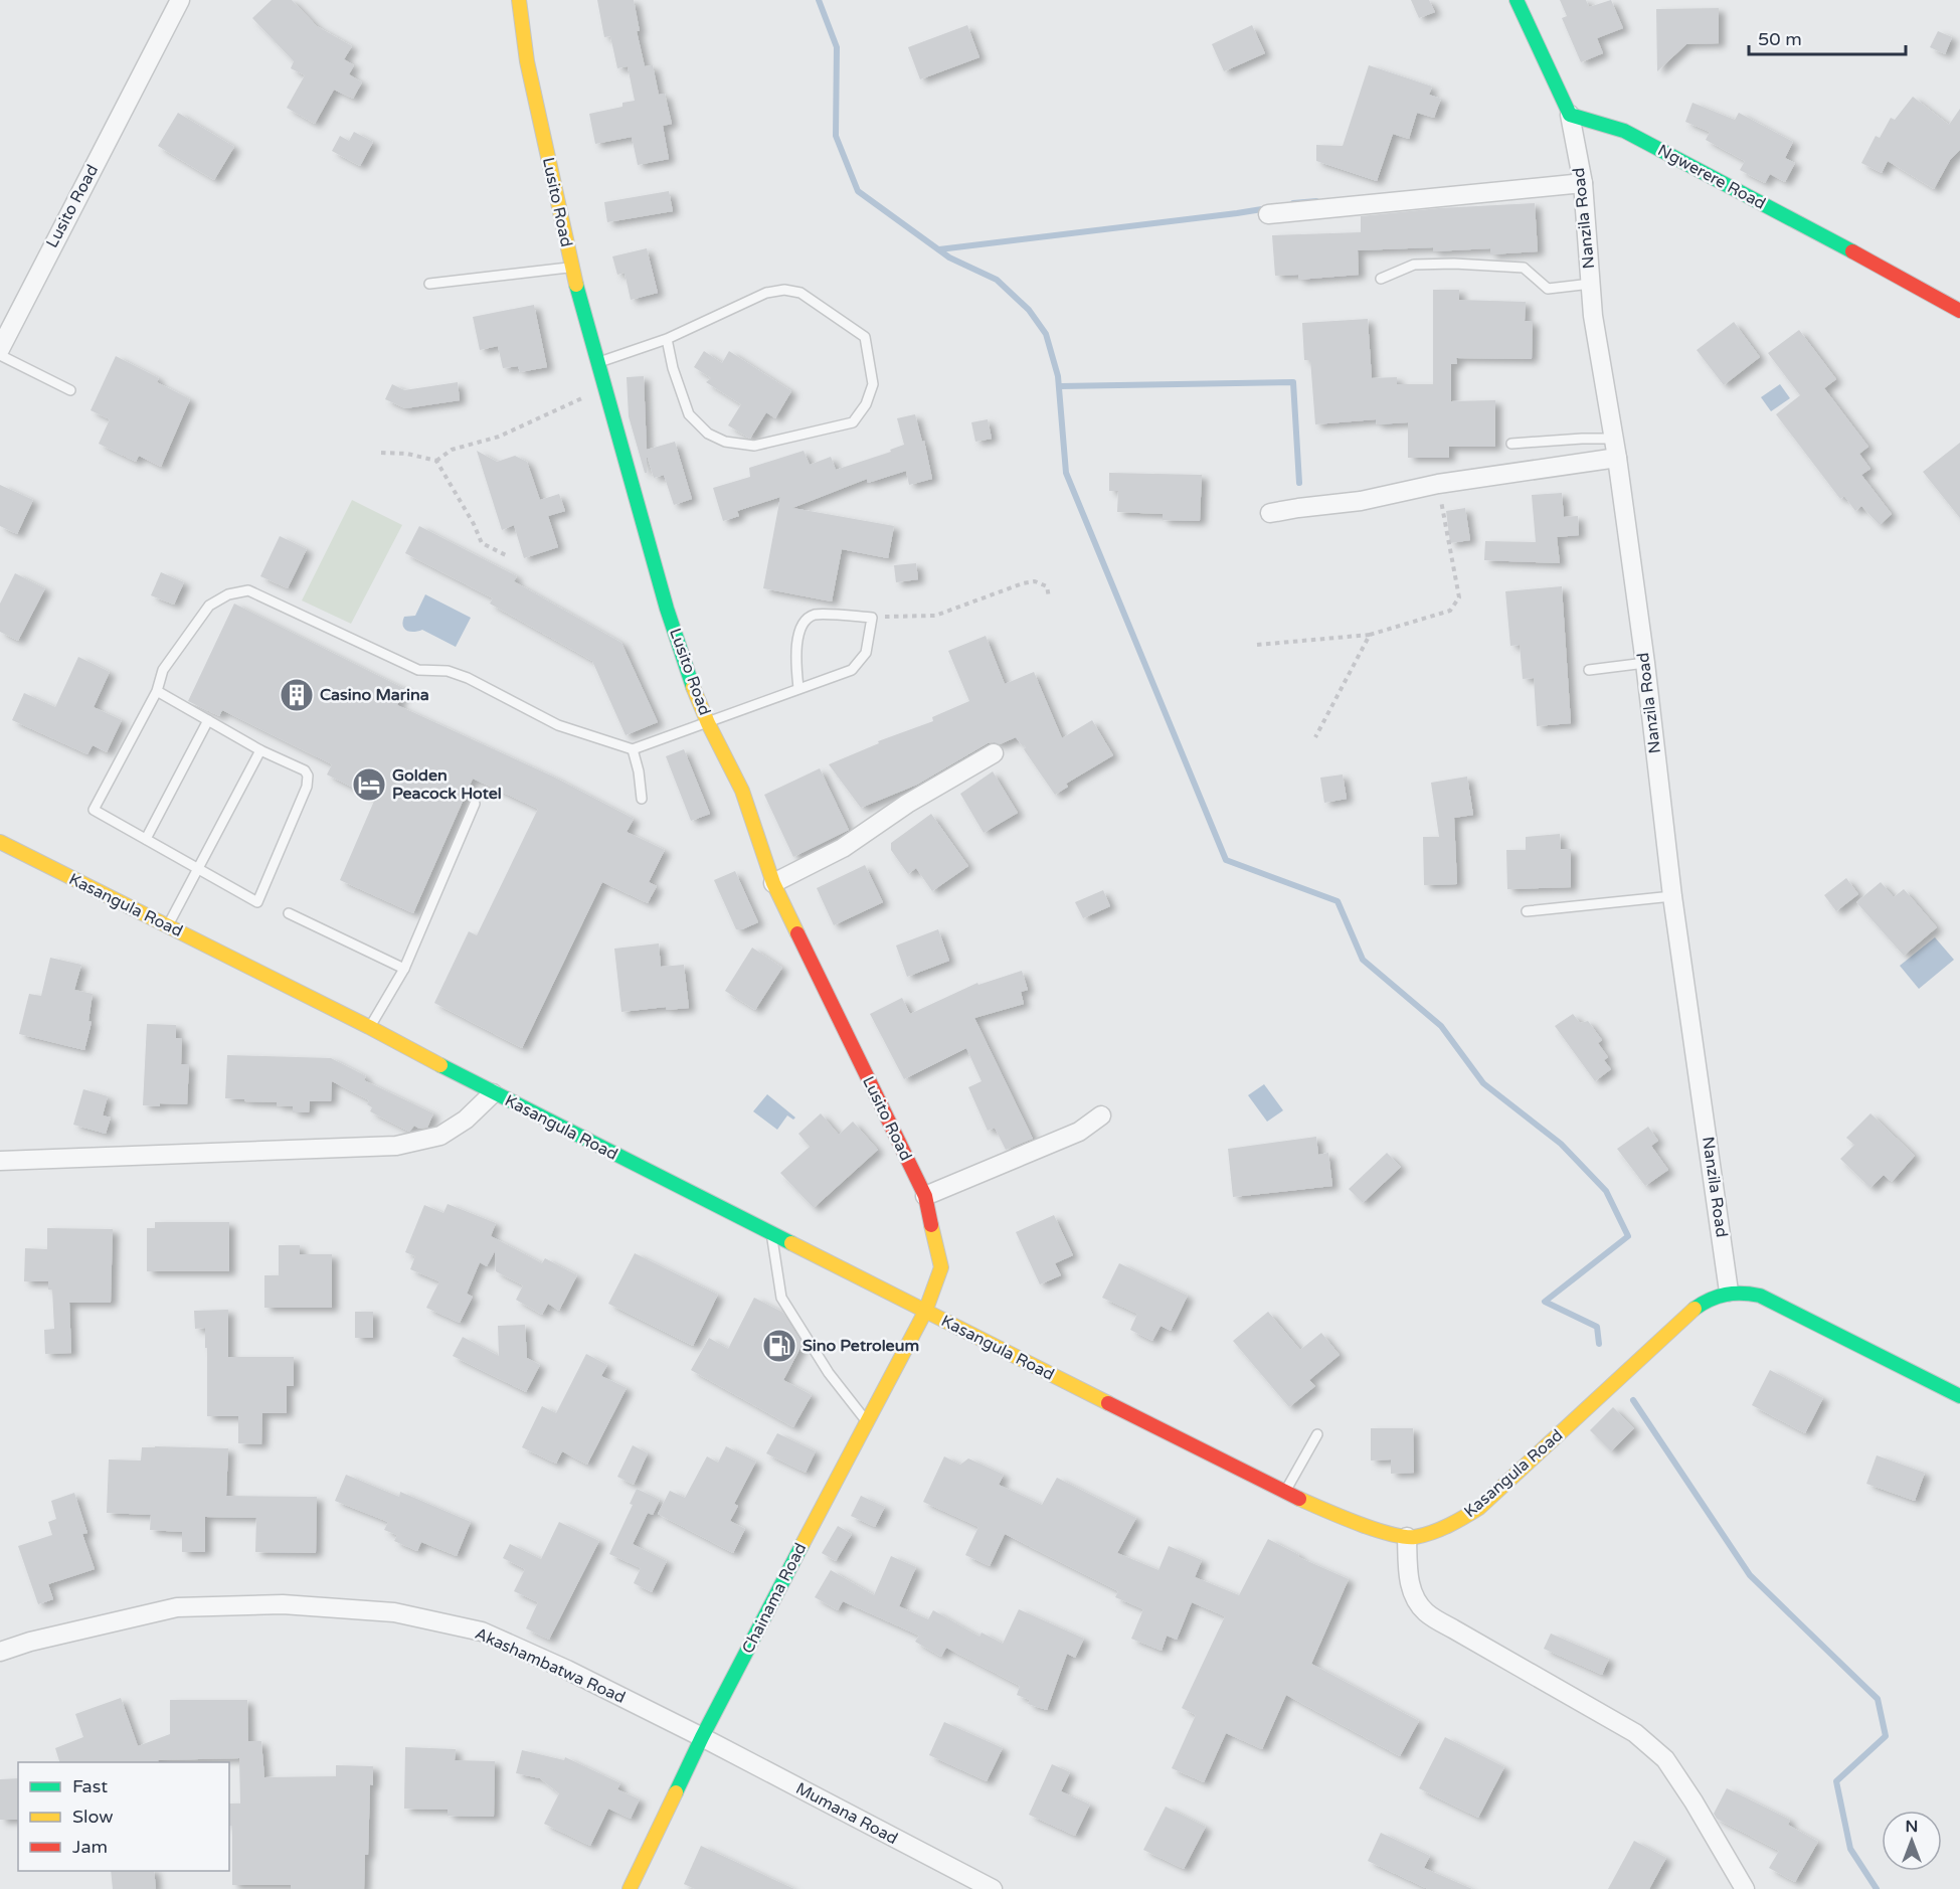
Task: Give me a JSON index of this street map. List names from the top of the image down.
{
  "streets": {
    "street": [
      "Ngwerere Road",
      "Lusito Road",
      "Nanzila Road",
      "Kasangula Road",
      "Chainama Road",
      "Akashambatwa Road",
      "Mumana Road"
    ]
  },
  "crossings": [
    ["Ngwerere Road", "Nanzila Road"],
    ["Lusito Road", "Kasangula Road"],
    ["Lusito Road", "Chainama Road"],
    ["Nanzila Road", "Kasangula Road"],
    ["Kasangula Road", "Chainama Road"],
    ["Chainama Road", "Akashambatwa Road"],
    ["Chainama Road", "Mumana Road"],
    ["Akashambatwa Road", "Mumana Road"]
  ],
  "places": {
    "building": ["Casino Marina"],
    "hotel": ["Golden Peacock Hotel"],
    "fuel station": ["Sino Petroleum"]
  },
  "legend": ["Fast", "Slow", "Jam"],
  "scale_bar": "50 m",
  "north": "top"
}
